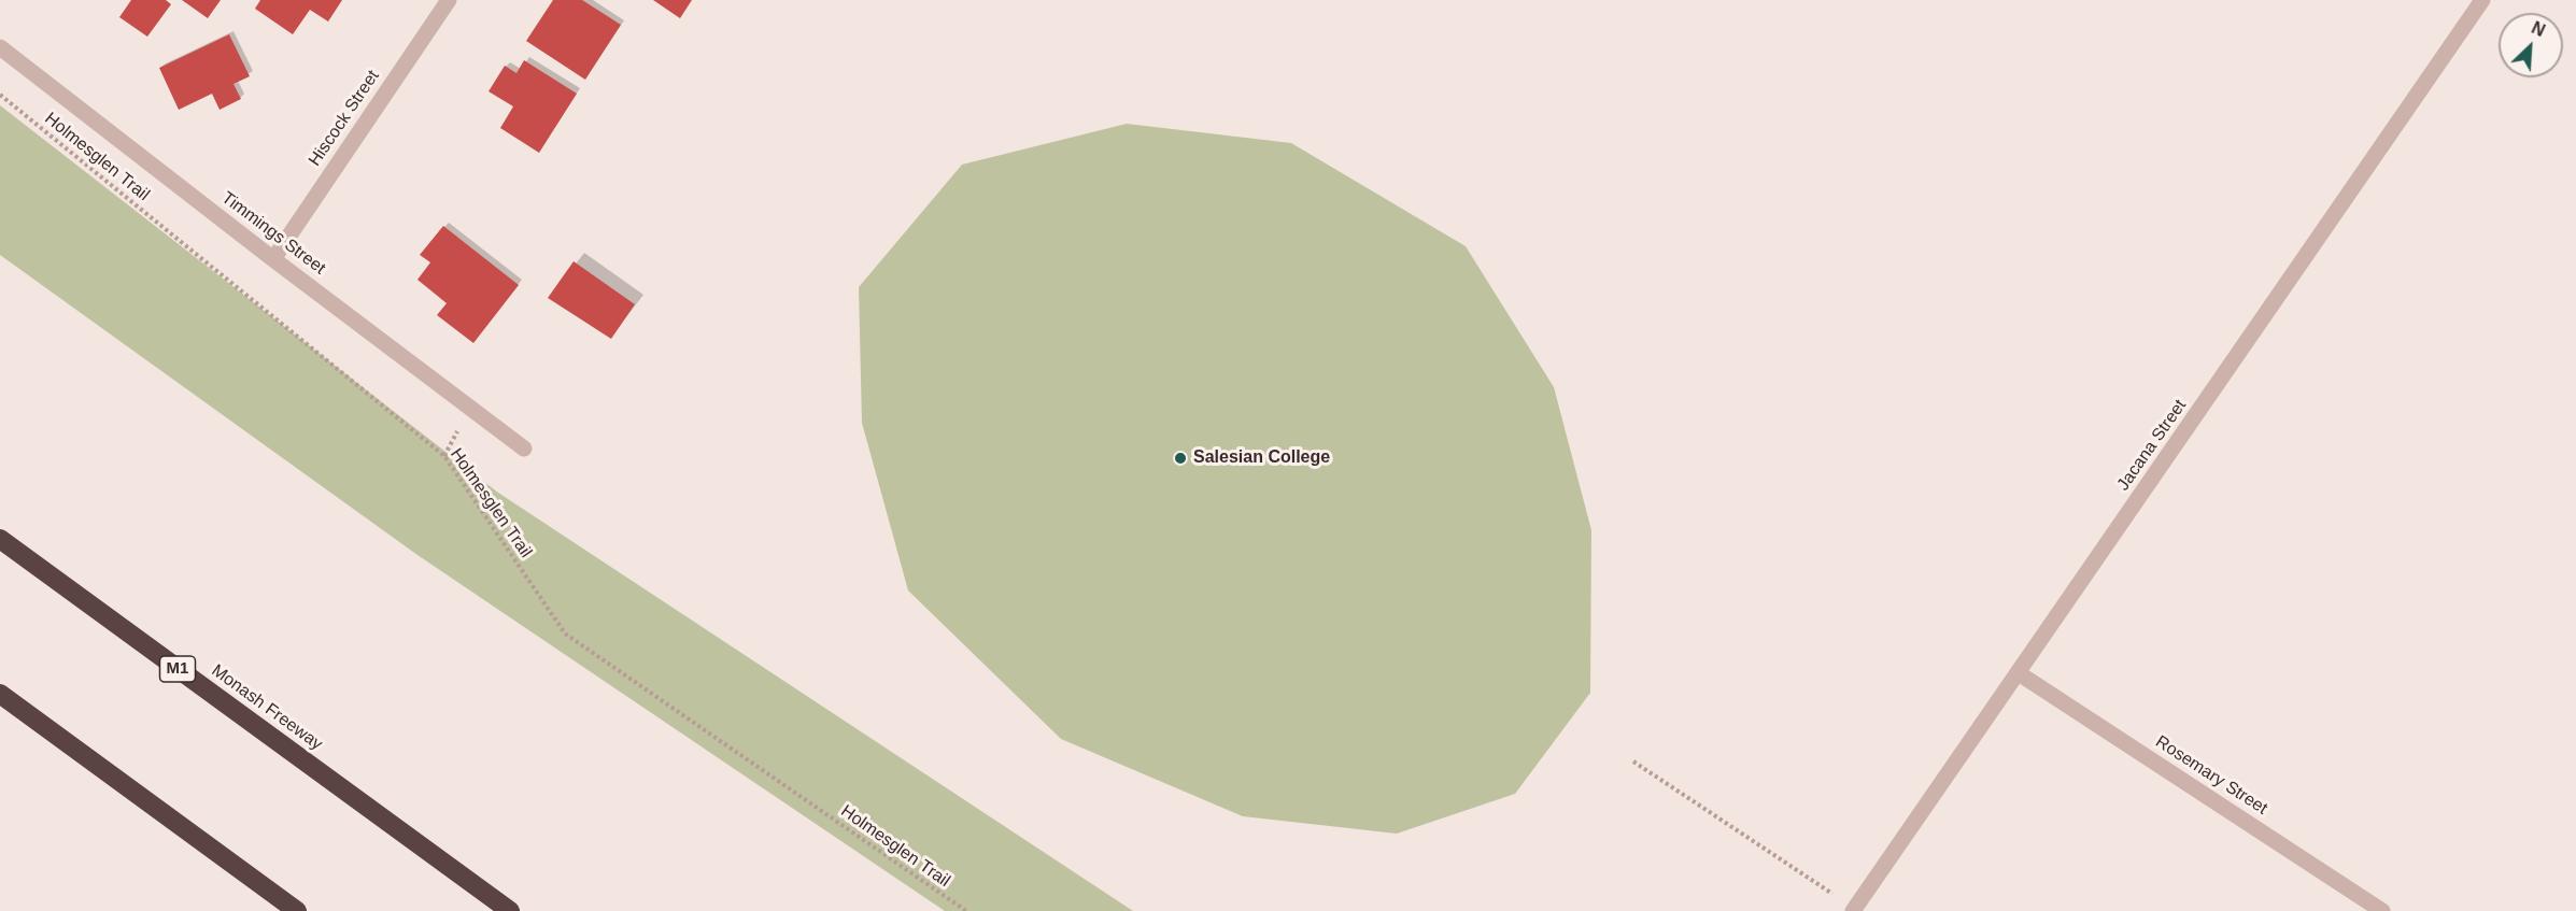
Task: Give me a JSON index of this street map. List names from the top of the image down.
{
  "streets": {
    "highway": ["M1", "Monash Freeway"],
    "street": [
      "Hiscock Street",
      "Timmings Street",
      "Jacana Street",
      "Rosemary Street"
    ],
    "path": ["Holmesglen Trail"]
  },
  "crossings": [
    ["Hiscock Street", "Timmings Street"],
    ["Jacana Street", "Rosemary Street"]
  ],
  "places": ["Salesian College"],
  "north": "top right"
}
